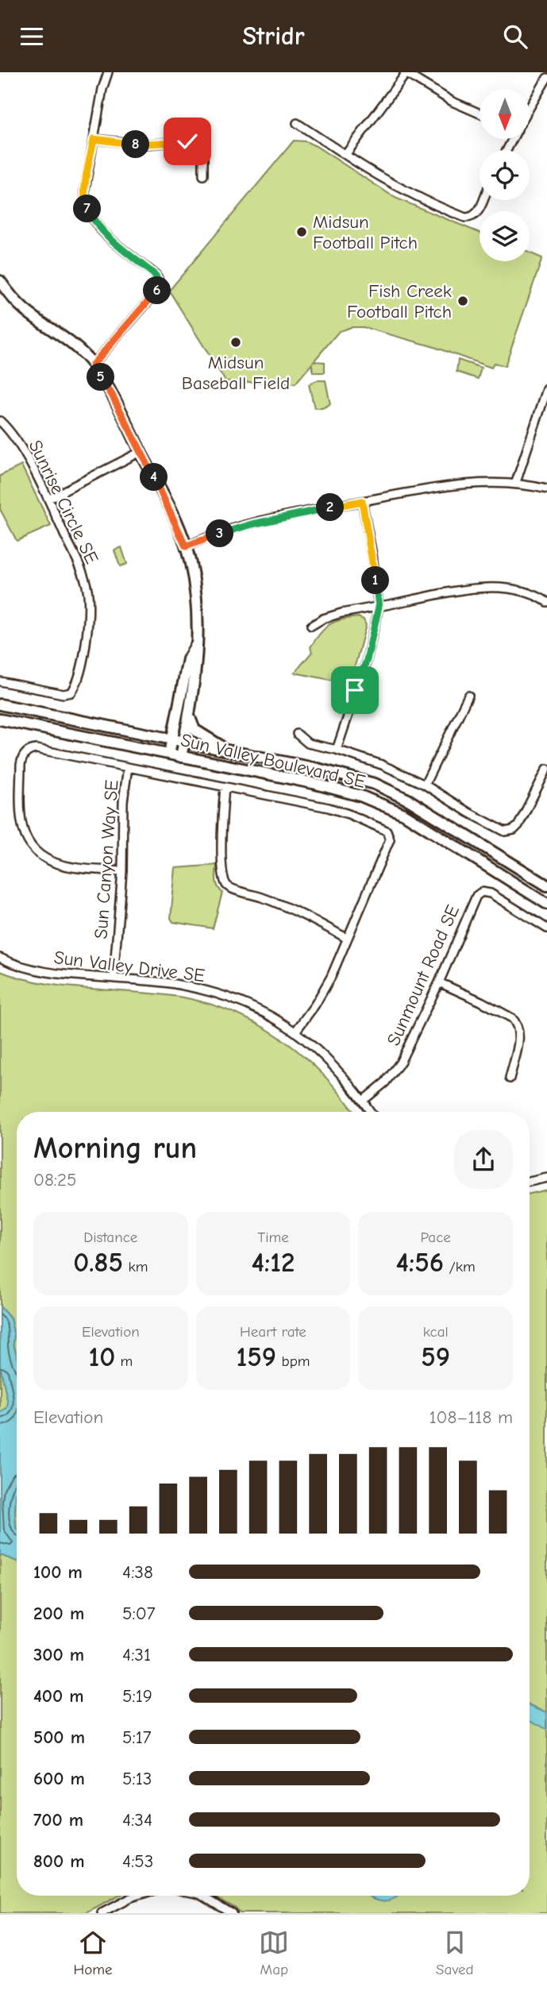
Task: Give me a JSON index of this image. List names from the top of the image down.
{
  "streets": {
    "main road": ["Sun Valley Boulevard SE"],
    "street": [
      "Sunrise Circle SE",
      "Sun Canyon Way SE",
      "Sun Valley Drive SE",
      "Sunmount Road SE"
    ]
  },
  "crossings": [
    ["Sun Canyon Way SE", "Sun Valley Drive SE"],
    ["Sun Valley Drive SE", "Sunmount Road SE"]
  ],
  "places": ["Midsun Football Pitch", "Fish Creek Football Pitch", "Midsun Baseball Field"],
  "north": "bottom",
  "page": {
    "header": "Stridr",
    "pins": [
      "8",
      "7",
      "6",
      "5",
      "4",
      "2",
      "3",
      "1"
    ],
    "heading": ["Morning run", "08:25"],
    "stats": [
      ["Distance", "0.85 km"],
      ["Time", "4:12"],
      ["Pace", "4:56 /km"],
      ["Elevation", "10 m"],
      ["Heart rate", "159 bpm"],
      ["kcal", "59"]
    ],
    "chart": ["Elevation", "108–118 m"],
    "list": [
      {
        "name": "100 m",
        "note": "4:38"
      },
      {
        "name": "200 m",
        "note": "5:07"
      },
      {
        "name": "300 m",
        "note": "4:31"
      },
      {
        "name": "400 m",
        "note": "5:19"
      },
      {
        "name": "500 m",
        "note": "5:17"
      },
      {
        "name": "600 m",
        "note": "5:13"
      },
      {
        "name": "700 m",
        "note": "4:34"
      },
      {
        "name": "800 m",
        "note": "4:53"
      }
    ],
    "tabs": ["Home", "Map", "Saved"]
  }
}
